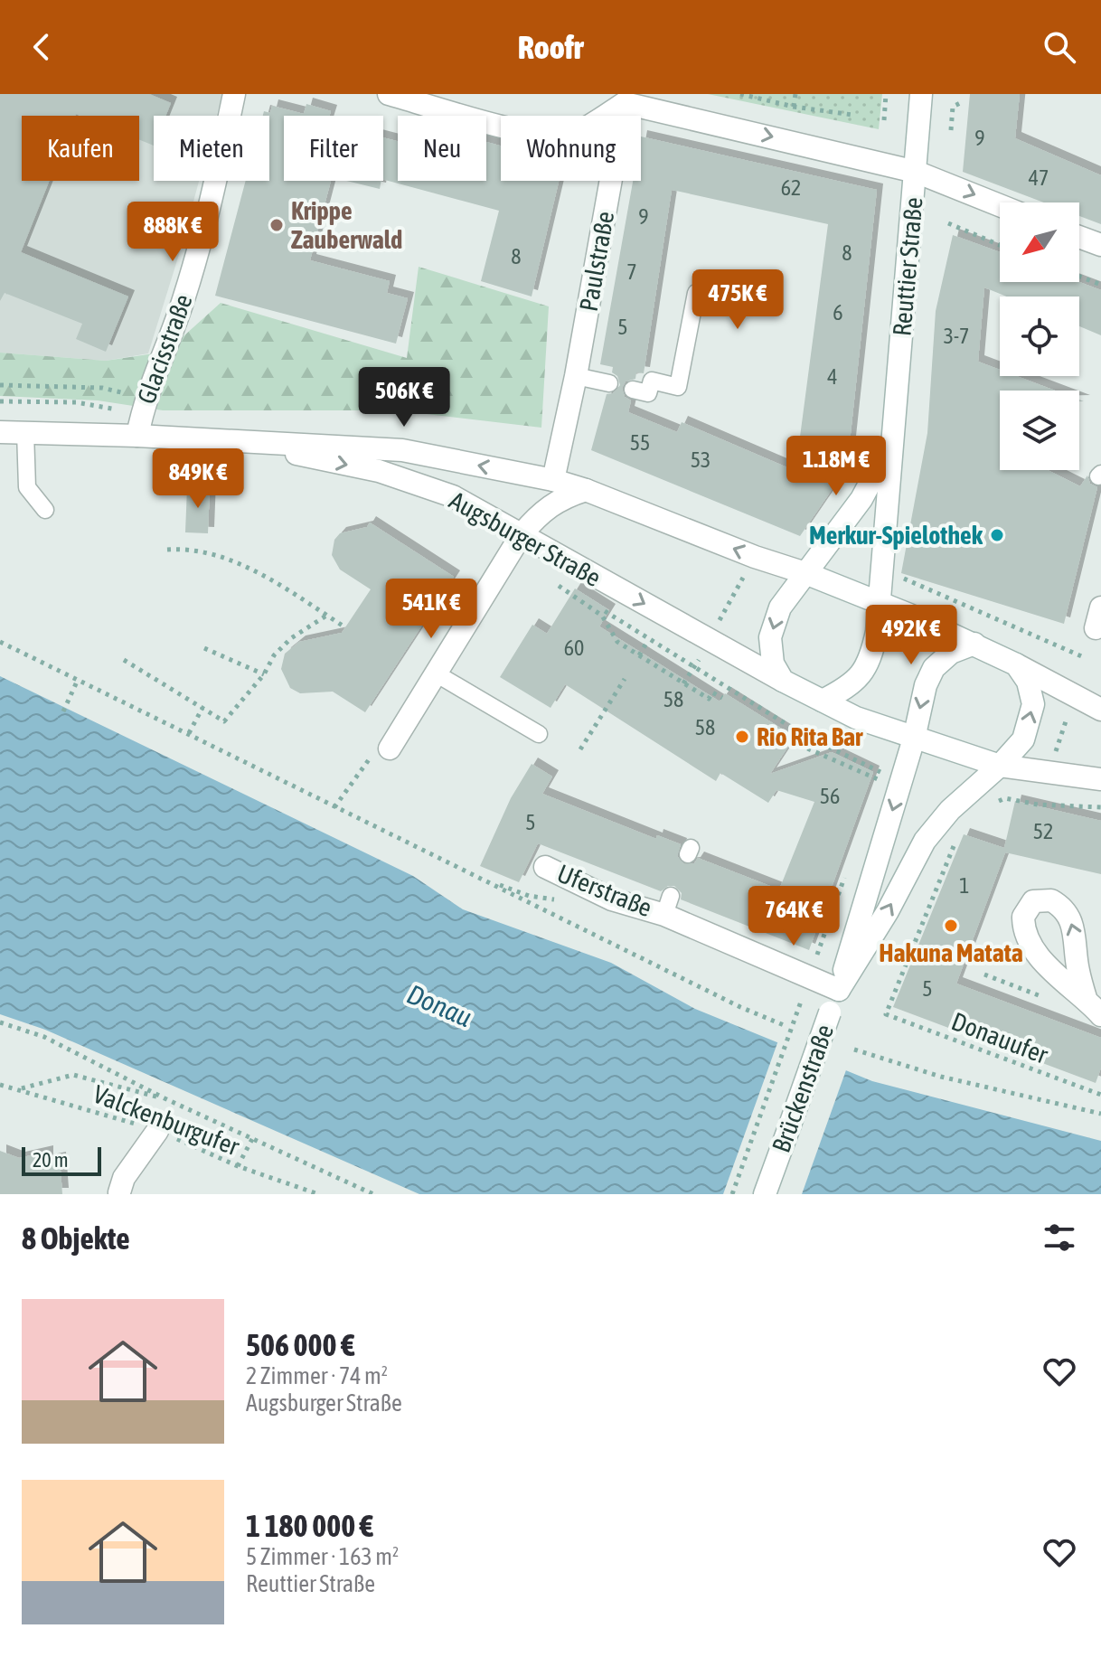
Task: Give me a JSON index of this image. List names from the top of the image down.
{
  "streets": {
    "street": [
      "Paulstraße",
      "Reuttier Straße",
      "Glacisstraße",
      "Augsburger Straße",
      "Uferstraße",
      "Brückenstraße"
    ],
    "path": ["Donauufer", "Valckenburgufer"]
  },
  "crossings": [
    ["Paulstraße", "Augsburger Straße"],
    ["Reuttier Straße", "Augsburger Straße"],
    ["Glacisstraße", "Augsburger Straße"],
    ["Uferstraße", "Brückenstraße"]
  ],
  "water": ["Donau"],
  "places": [
    "Krippe Zauberwald",
    "Merkur-Spielothek",
    "Rio Rita Bar",
    "Hakuna Matata"
  ],
  "house_numbers": [
    "9",
    "47",
    "62",
    "9",
    "8",
    "8",
    "7",
    "6",
    "5",
    "3-7",
    "4",
    "55",
    "53",
    "60",
    "58",
    "58",
    "56",
    "5",
    "52",
    "1",
    "5"
  ],
  "scale_bar": "20 m",
  "north": "bottom left",
  "page": {
    "header": "Roofr",
    "chip": [
      "Kaufen",
      "Mieten",
      "Filter",
      "Neu",
      "Wohnung"
    ],
    "price": [
      "888K €",
      "475K €",
      "506K €",
      "1.18M €",
      "849K €",
      "541K €",
      "492K €",
      "764K €"
    ],
    "scale": "20 m",
    "heading": "8 Objekte",
    "list": [
      {
        "name": "506 000 €",
        "note": "2 Zimmer · 74 m² · Augsburger Straße"
      },
      {
        "name": "1 180 000 €",
        "note": "5 Zimmer · 163 m² · Reuttier Straße"
      }
    ]
  }
}
